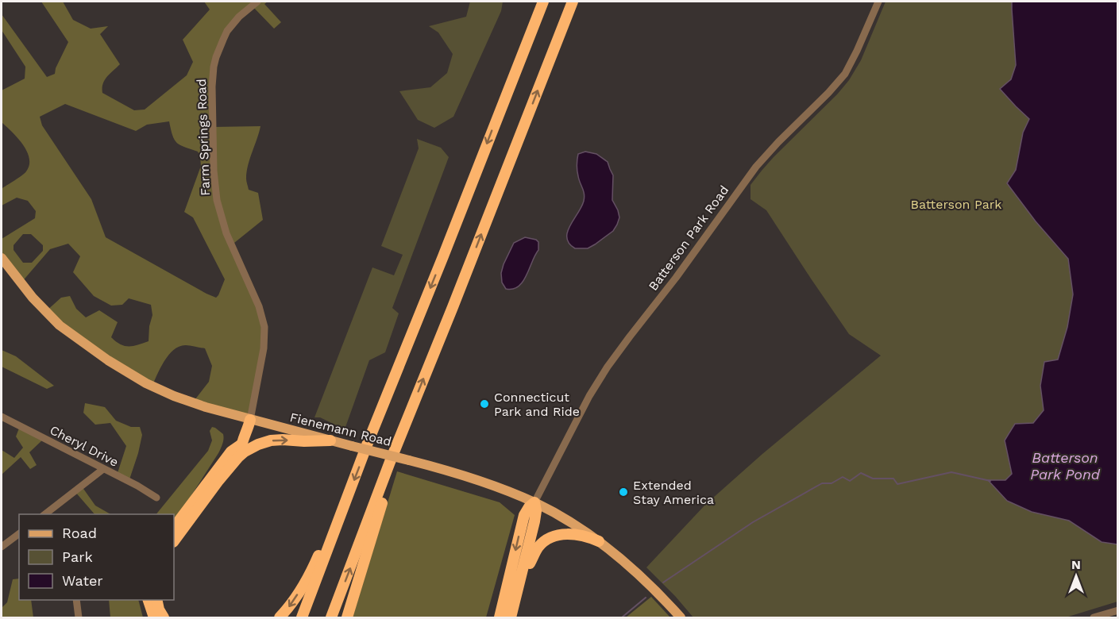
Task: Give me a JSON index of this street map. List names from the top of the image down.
{
  "streets": {
    "main road": ["Fienemann Road"],
    "street": ["Farm Springs Road", "Batterson Park Road", "Cheryl Drive"]
  },
  "crossings": [
    ["Farm Springs Road", "Fienemann Road"],
    ["Batterson Park Road", "Fienemann Road"]
  ],
  "water": ["Batterson Park Pond"],
  "parks": ["Batterson Park"],
  "places": ["Connecticut Park and Ride", "Extended Stay America"],
  "legend": ["Road", "Park", "Water"],
  "north": "top"
}
